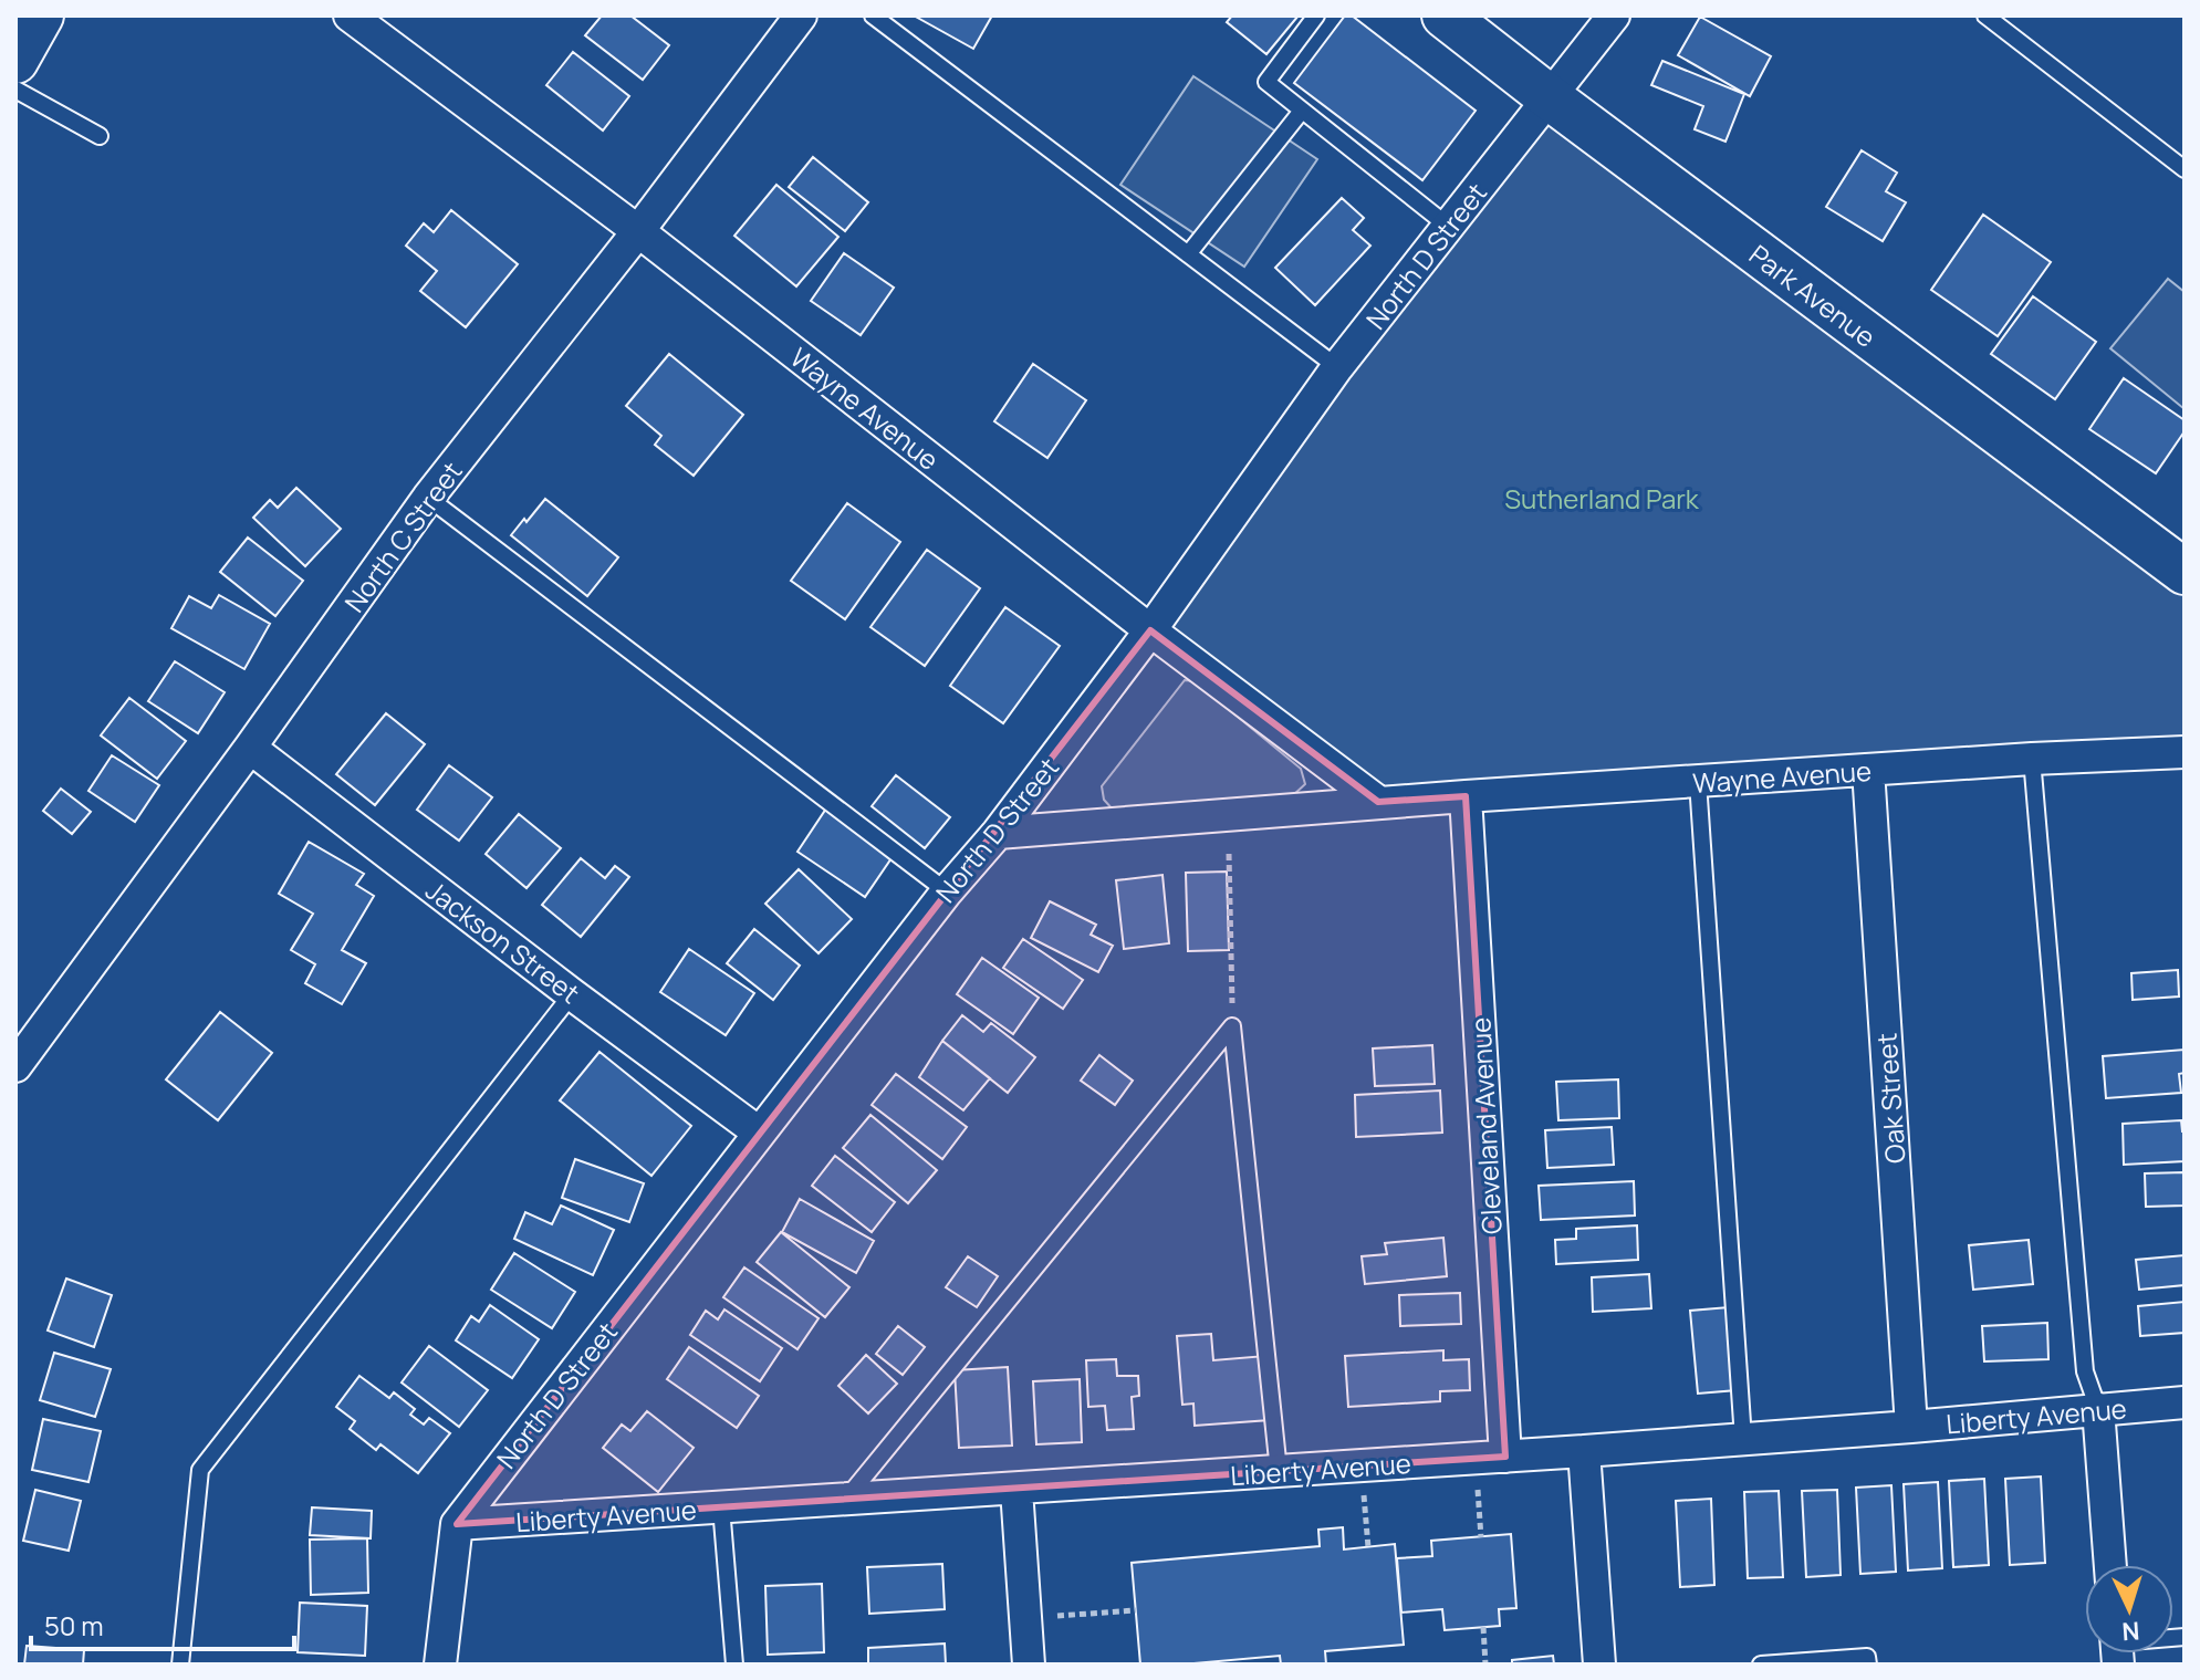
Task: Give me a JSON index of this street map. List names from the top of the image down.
{
  "streets": {
    "main road": ["Park Avenue"],
    "street": [
      "North D Street",
      "Wayne Avenue",
      "North C Street",
      "Jackson Street",
      "Oak Street",
      "Cleveland Avenue",
      "Liberty Avenue"
    ]
  },
  "crossings": [
    ["North D Street", "Park Avenue"],
    ["North D Street", "Wayne Avenue"],
    ["North D Street", "Jackson Street"],
    ["North D Street", "Liberty Avenue"],
    ["Wayne Avenue", "North C Street"],
    ["Wayne Avenue", "Oak Street"],
    ["Wayne Avenue", "Cleveland Avenue"],
    ["North C Street", "Jackson Street"],
    ["Oak Street", "Liberty Avenue"],
    ["Cleveland Avenue", "Liberty Avenue"]
  ],
  "parks": ["Sutherland Park"],
  "scale_bar": "50 m",
  "north": "bottom"
}
